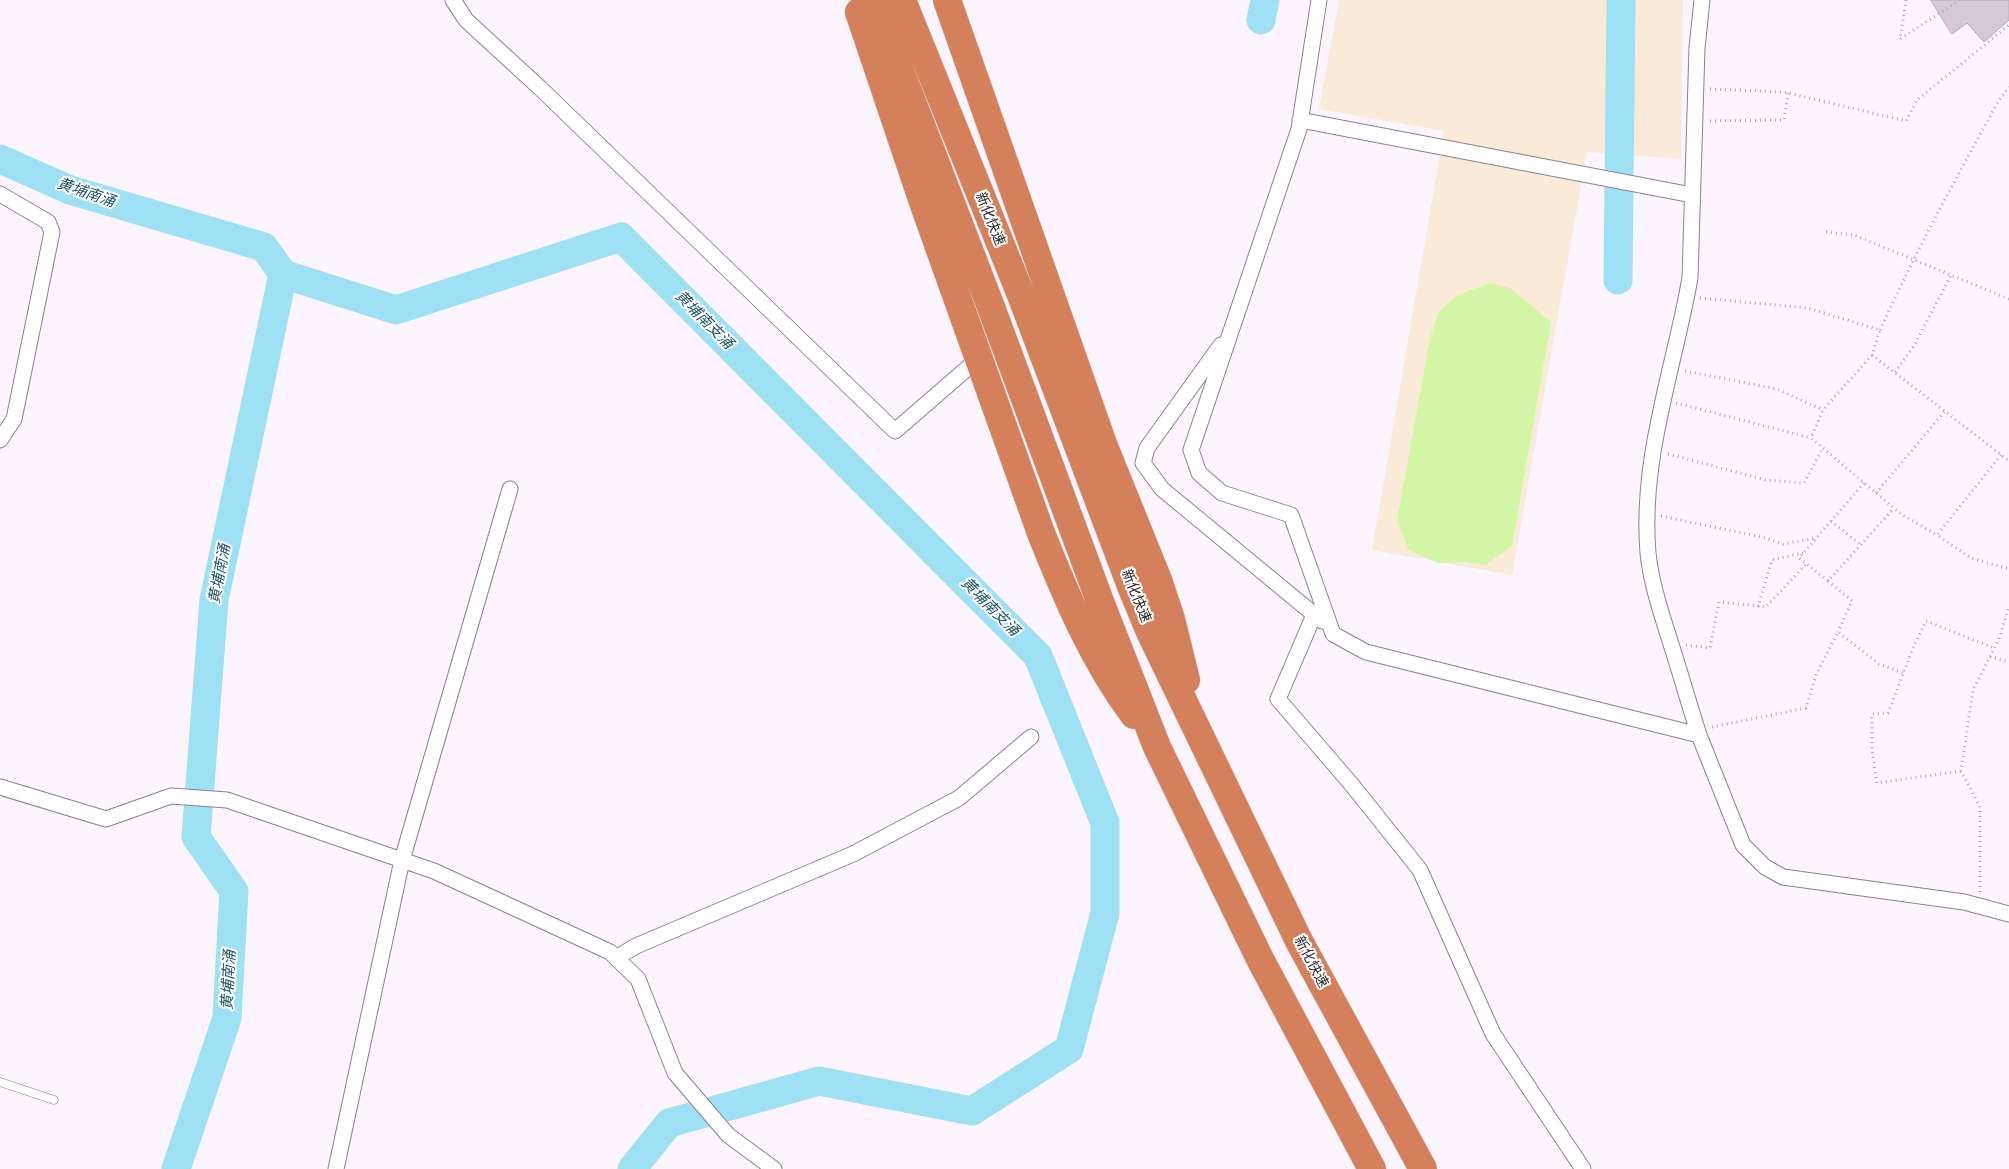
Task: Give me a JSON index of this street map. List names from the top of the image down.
{
  "streets": {
    "highway": ["新化快速"]
  },
  "water": ["黄埔南涌", "黄埔南支涌"]
}
